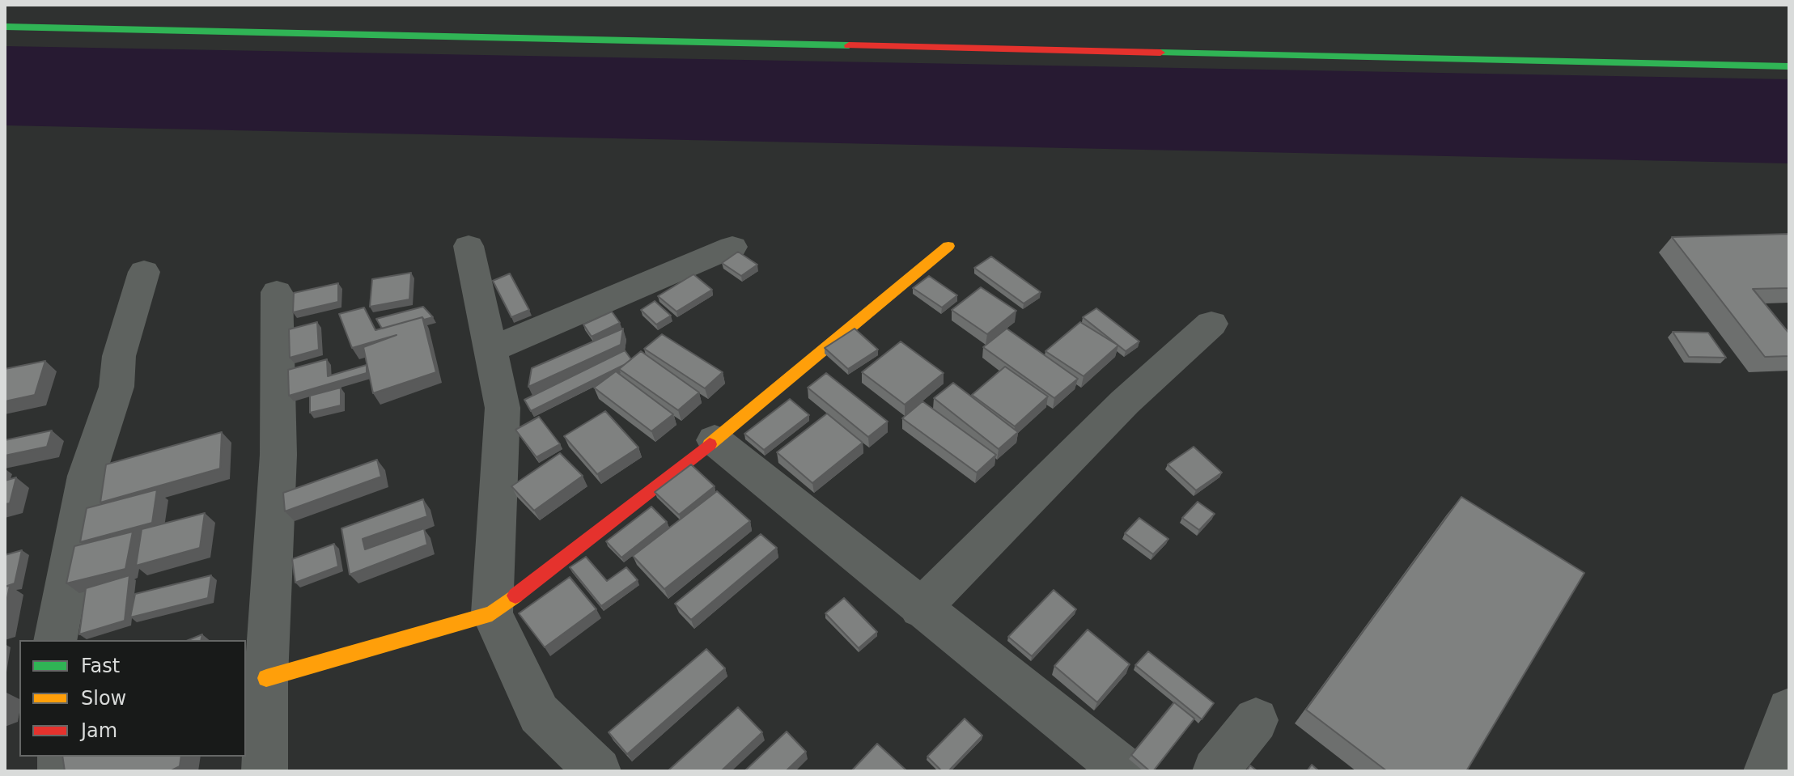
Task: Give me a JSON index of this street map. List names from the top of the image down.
{
  "legend": ["Fast", "Slow", "Jam"]
}
